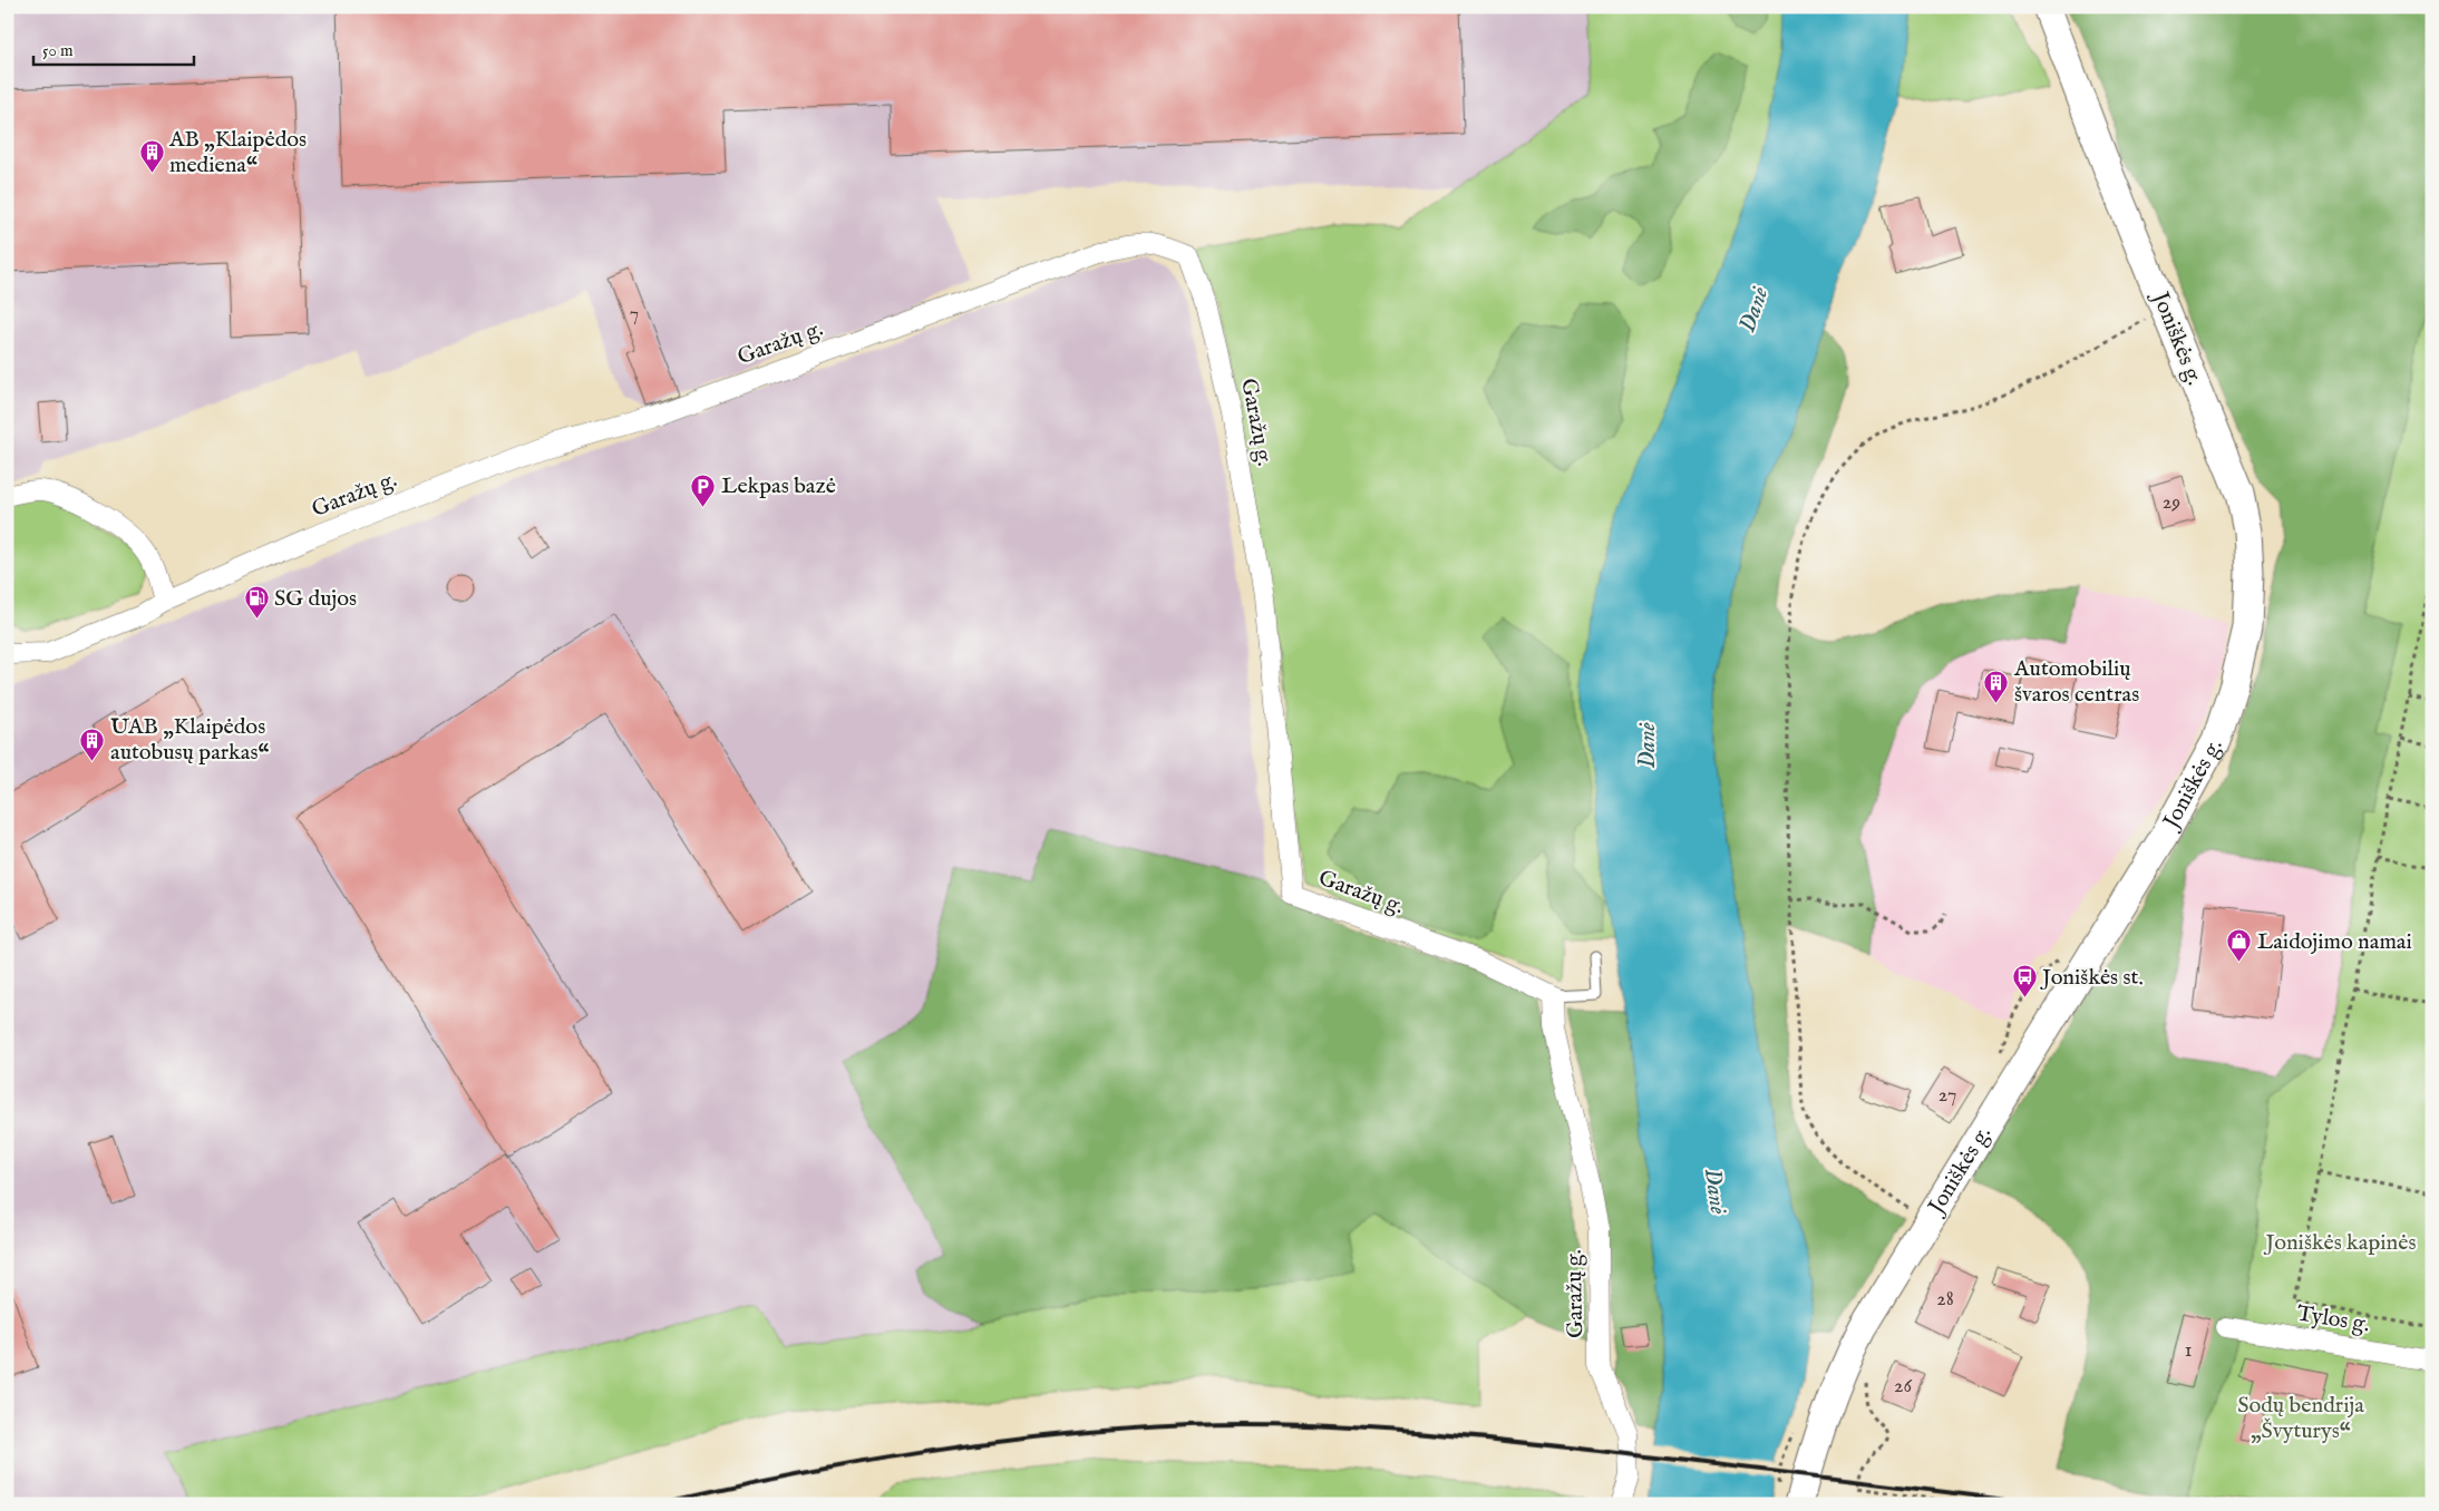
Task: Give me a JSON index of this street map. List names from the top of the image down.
{
  "streets": {
    "main road": ["Joniškės g."],
    "street": ["Garažų g.", "Tylos g."]
  },
  "water": ["Danė"],
  "parks": ["Joniškės kapinės", "Sodų bendrija „Švyturys“"],
  "places": {
    "building": ["AB „Klaipėdos mediena“", "Automobilių švaros centras", "UAB „Klaipėdos autobusų parkas“"],
    "parking": ["Lekpas bazė"],
    "fuel station": ["SG dujos"],
    "shop": ["Laidojimo namai"],
    "bus stop": ["Joniškės st."]
  },
  "house_numbers": [
    "7",
    "29",
    "27",
    "28",
    "1",
    "26"
  ],
  "scale_bar": "50 m"
}
